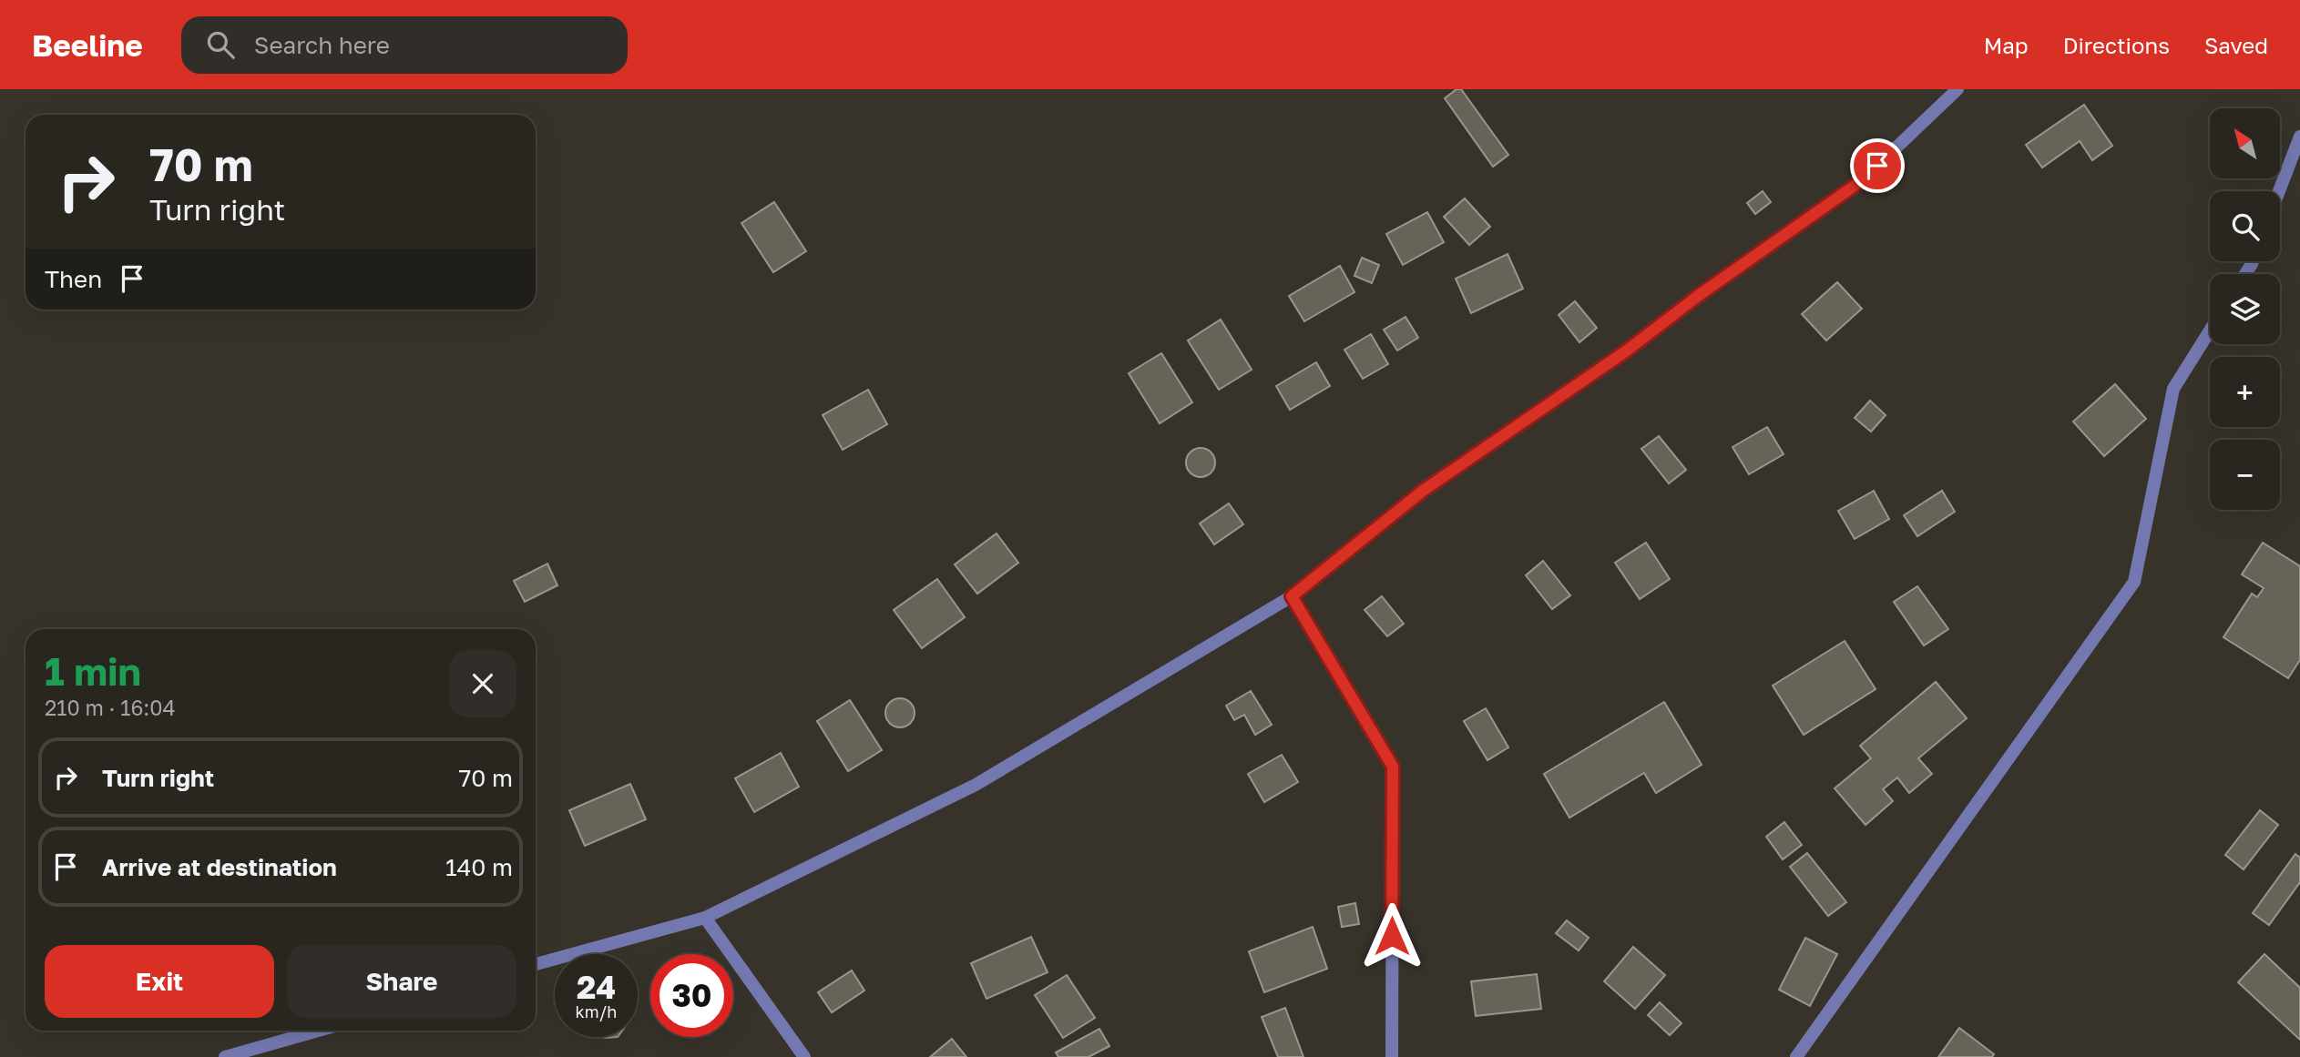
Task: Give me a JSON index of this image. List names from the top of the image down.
{
  "north": "top left",
  "page": {
    "header": "Beeline",
    "search": "Search here",
    "nav": ["Map", "Directions", "Saved"],
    "map_buttons": ["+", "−"],
    "turn": ["70 m", "Turn right"],
    "then": "Then",
    "heading": ["1 min", "210 m · 16:04"],
    "list": [
      {
        "name": "Turn right",
        "value": "70 m"
      },
      {
        "name": "Arrive at destination",
        "value": "140 m"
      }
    ],
    "buttons": ["Exit", "Share"],
    "speed": "24 km/h",
    "limit": "30"
  }
}
